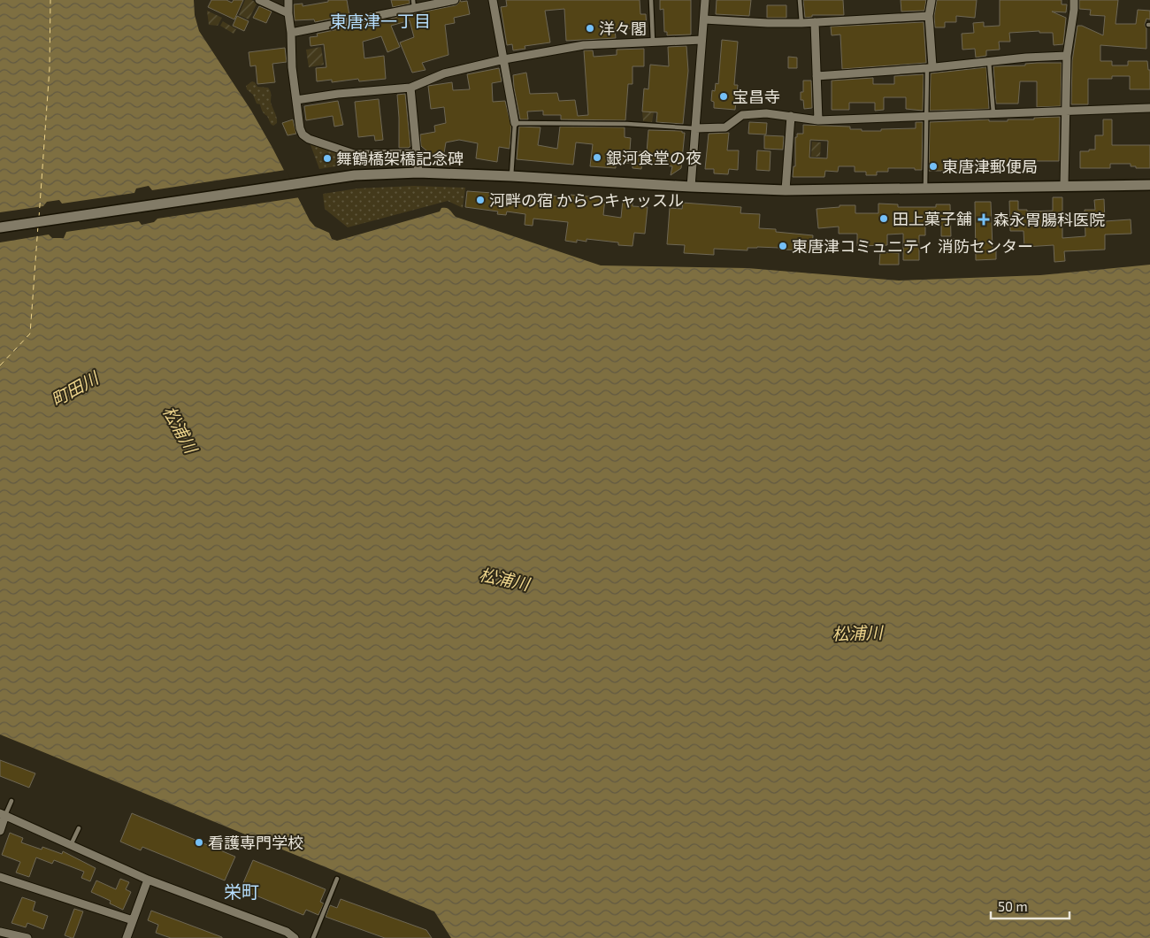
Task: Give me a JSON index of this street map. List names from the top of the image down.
{
  "districts": ["東唐津一丁目", "栄町"],
  "water": ["町田川", "松浦川"],
  "places": {
    "other": [
      "洋々閣",
      "宝昌寺",
      "銀河食堂の夜",
      "舞鶴橋架橋記念碑",
      "東唐津郵便局",
      "河畔の宿 からつキャッスル",
      "田上菓子舗",
      "東唐津コミュニティ 消防センター",
      "看護専門学校"
    ],
    "health": ["森永胃腸科医院"]
  },
  "scale_bar": "50 m"
}
